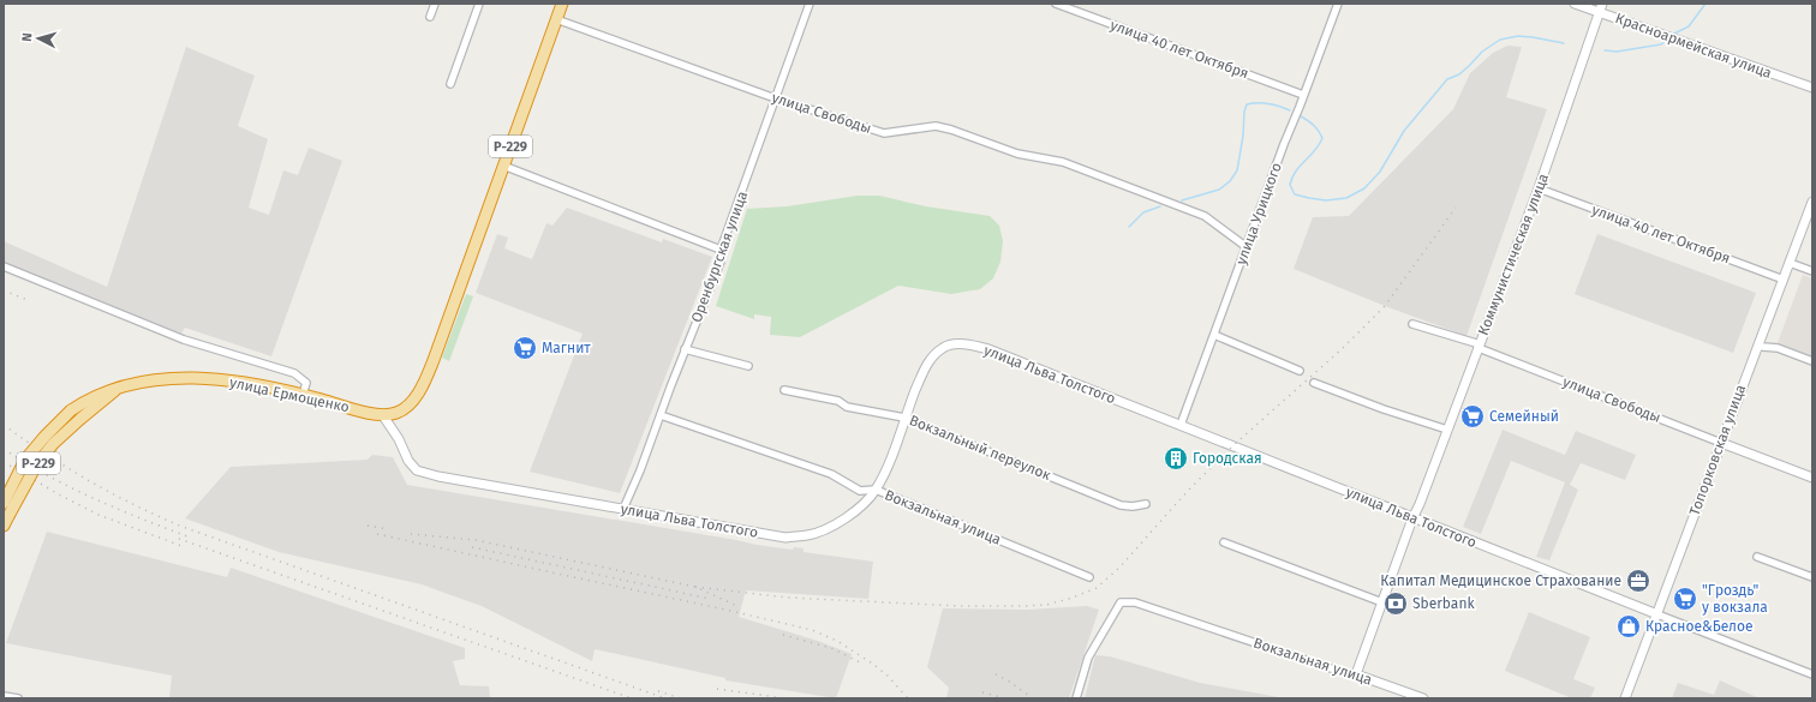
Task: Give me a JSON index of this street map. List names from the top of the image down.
{
  "streets": {
    "highway": ["Р-229", "улица Ермощенко"],
    "street": [
      "Красноармейская улица",
      "улица 40 лет Октября",
      "улица Свободы",
      "улица Урицкого",
      "Коммунистическая улица",
      "Оренбургская улица",
      "улица Льва Толстого",
      "Вокзальный переулок",
      "Топорковская улица",
      "Вокзальная улица"
    ]
  },
  "crossings": [
    ["Красноармейская улица", "Коммунистическая улица"],
    ["улица 40 лет Октября", "улица Урицкого"],
    ["улица 40 лет Октября", "Коммунистическая улица"],
    ["улица 40 лет Октября", "Топорковская улица"],
    ["улица Свободы", "Р-229"],
    ["улица Свободы", "улица Урицкого"],
    ["улица Свободы", "Коммунистическая улица"],
    ["улица Свободы", "Оренбургская улица"],
    ["улица Свободы", "Топорковская улица"],
    ["Р-229", "улица Ермощенко"],
    ["улица Урицкого", "улица Льва Толстого"],
    ["Коммунистическая улица", "улица Льва Толстого"],
    ["Оренбургская улица", "улица Льва Толстого"],
    ["Оренбургская улица", "Вокзальная улица"],
    ["улица Льва Толстого", "улица Ермощенко"],
    ["улица Льва Толстого", "Вокзальный переулок"],
    ["улица Льва Толстого", "Топорковская улица"],
    ["улица Льва Толстого", "Вокзальная улица"]
  ],
  "places": {
    "supermarket": ["Магнит", "Семейный", "\"Гроздь\" у вокзала"],
    "building": ["Городская"],
    "office": ["Капитал Медицинское Страхование"],
    "bank": ["Sberbank"],
    "shop": ["Красное&Белое"]
  },
  "north": "left"
}
